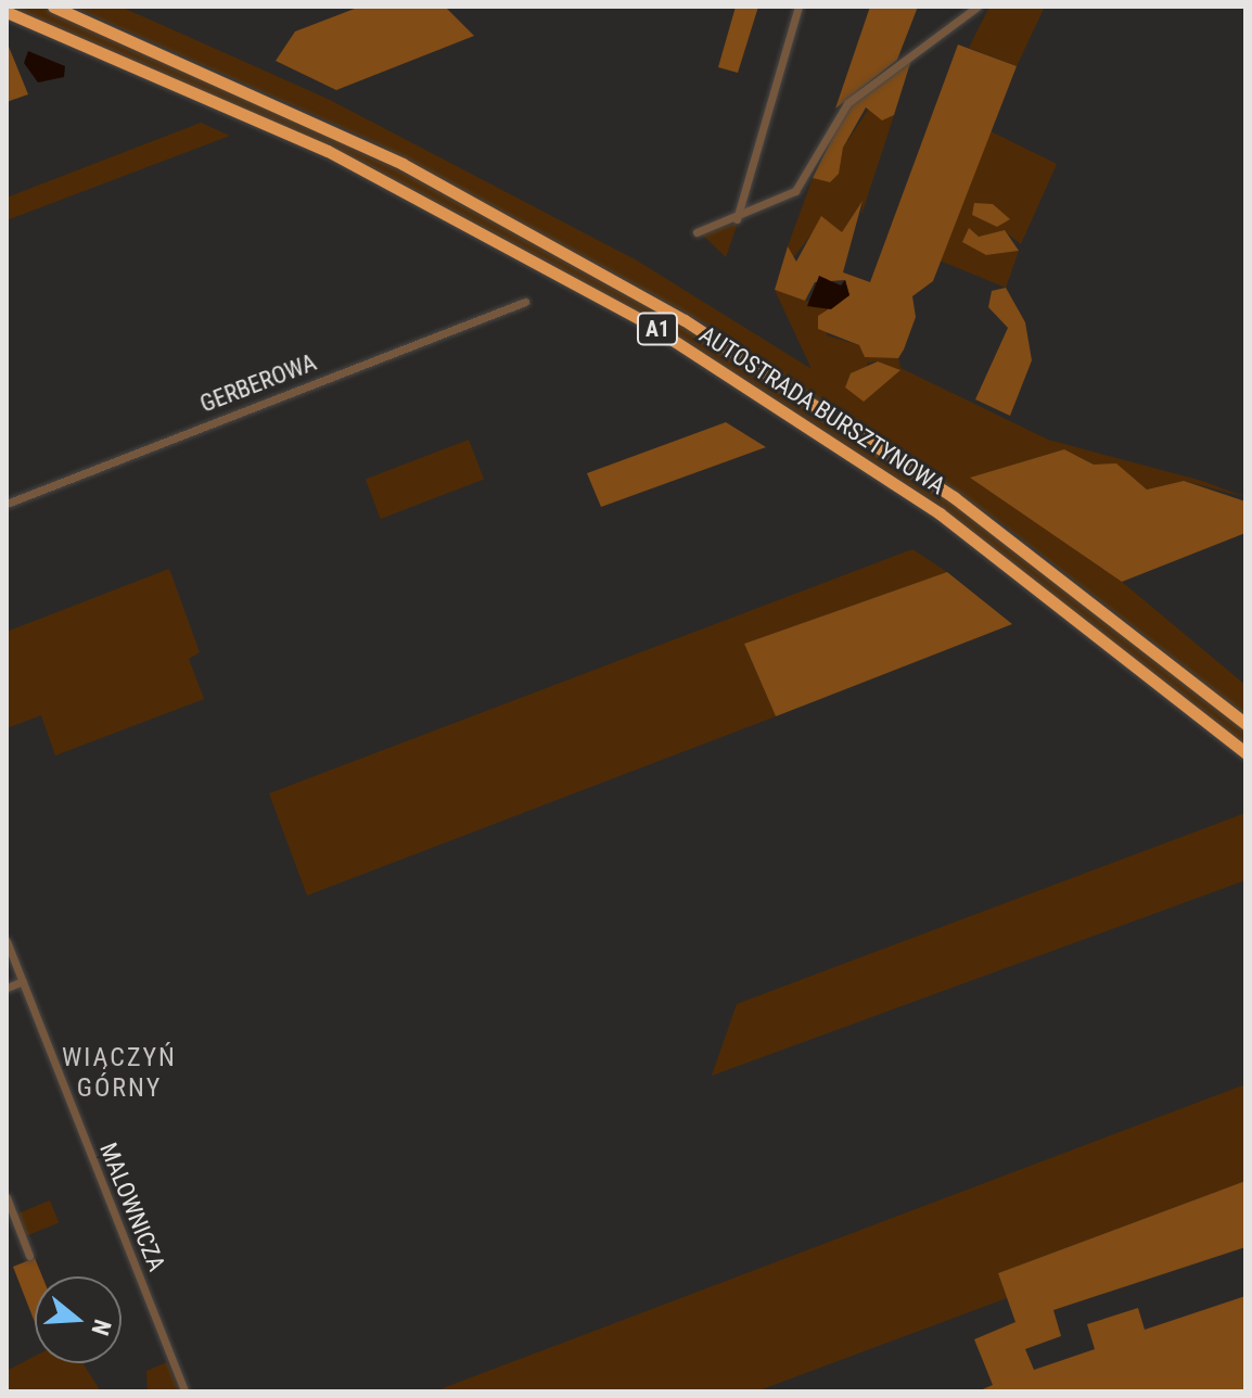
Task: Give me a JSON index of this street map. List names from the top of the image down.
{
  "streets": {
    "highway": ["A1", "AUTOSTRADA BURSZTYNOWA"],
    "street": ["GERBEROWA", "MALOWNICZA"]
  },
  "districts": ["WIĄCZYŃ GÓRNY"],
  "north": "right"
}
